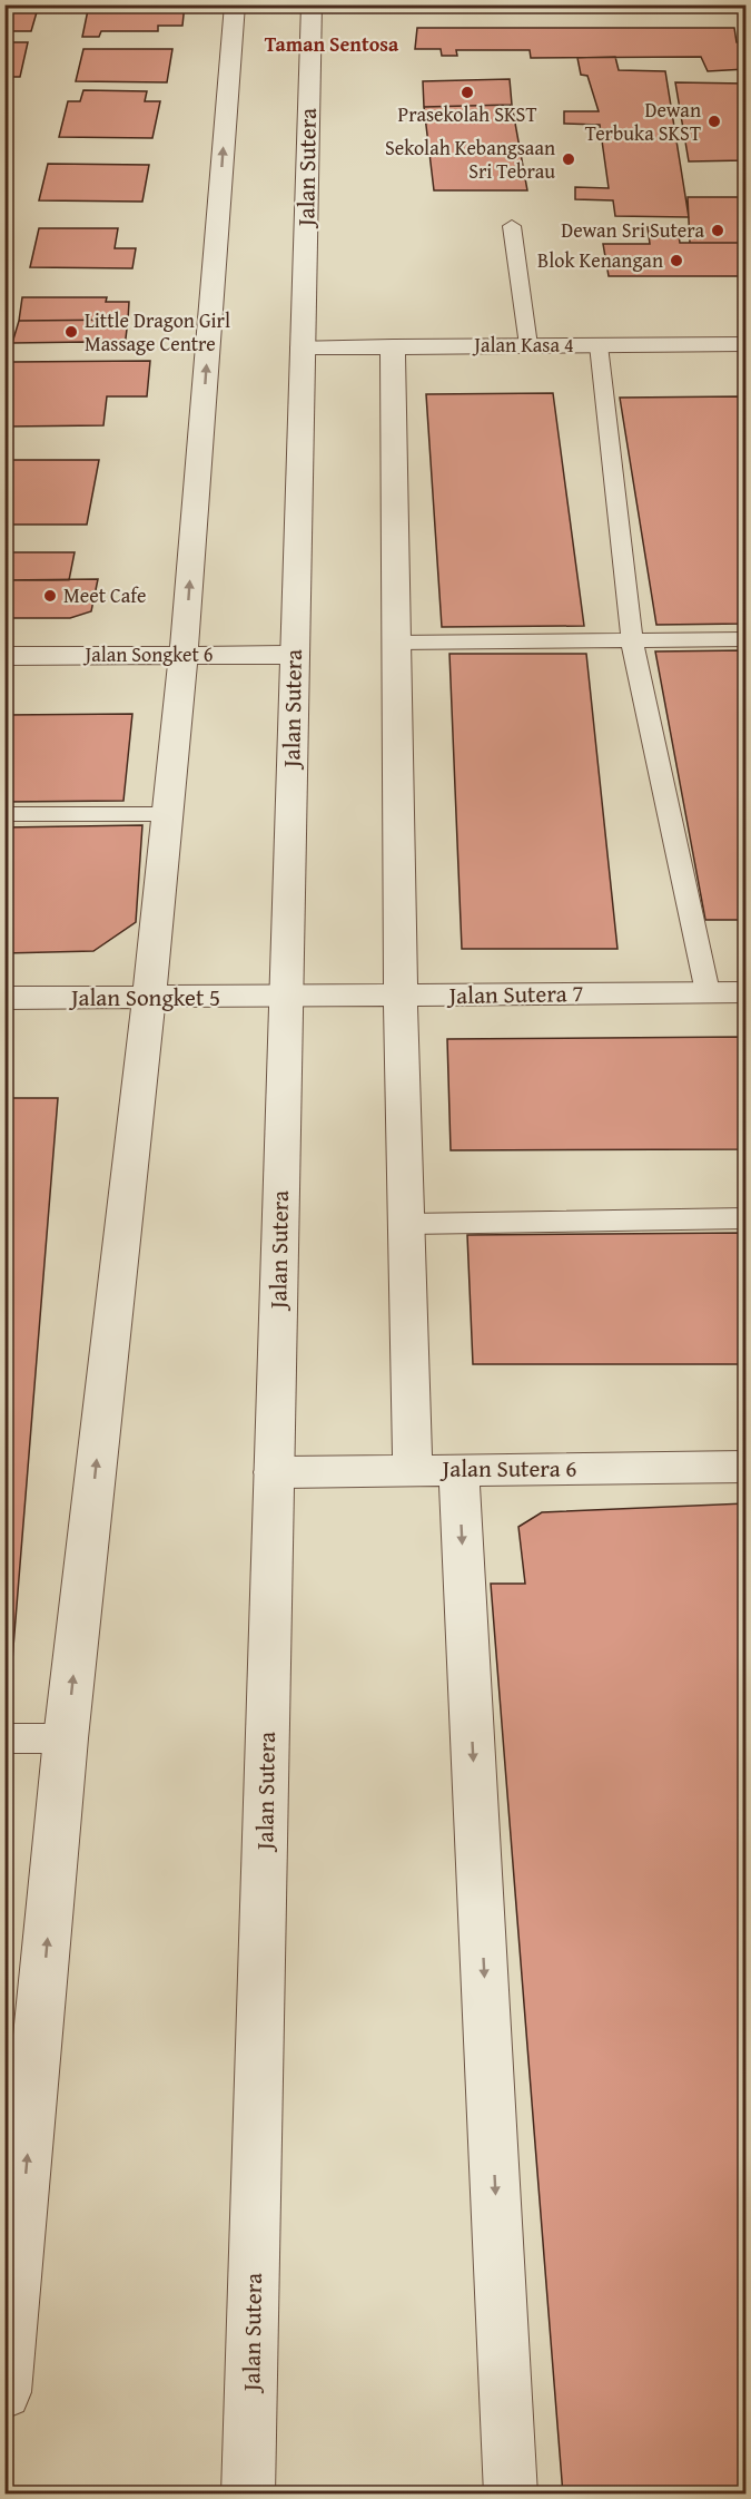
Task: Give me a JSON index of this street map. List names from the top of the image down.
{
  "streets": {
    "street": [
      "Jalan Sutera",
      "Jalan Kasa 4",
      "Jalan Songket 6",
      "Jalan Sutera 7",
      "Jalan Songket 5",
      "Jalan Sutera 6"
    ]
  },
  "crossings": [
    ["Jalan Sutera", "Jalan Kasa 4"],
    ["Jalan Sutera", "Jalan Songket 6"],
    ["Jalan Sutera", "Jalan Sutera 7"],
    ["Jalan Sutera", "Jalan Songket 5"],
    ["Jalan Sutera", "Jalan Sutera 6"],
    ["Jalan Sutera 7", "Jalan Songket 5"]
  ],
  "districts": ["Taman Sentosa"],
  "places": [
    "Prasekolah SKST",
    "Dewan Terbuka SKST",
    "Sekolah Kebangsaan Sri Tebrau",
    "Dewan Sri Sutera",
    "Blok Kenangan",
    "Little Dragon Girl Massage Centre",
    "Meet Cafe"
  ]
}
